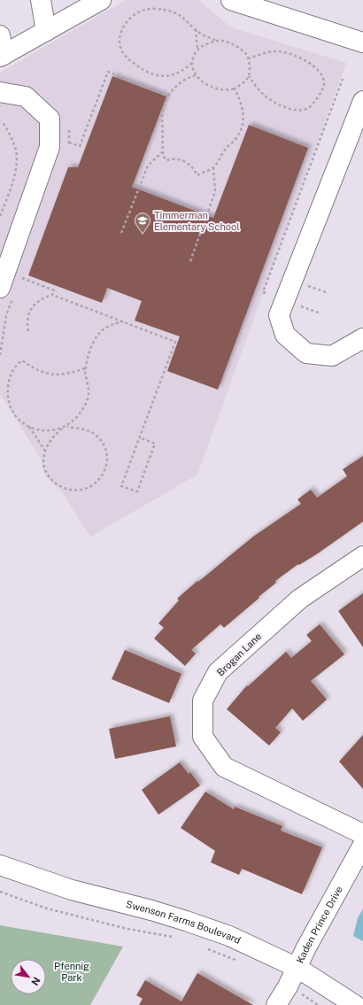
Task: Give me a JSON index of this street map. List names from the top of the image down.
{
  "streets": {
    "street": ["Brogan Lane", "Swenson Farms Boulevard", "Kaden Prince Drive"]
  },
  "crossings": [
    ["Swenson Farms Boulevard", "Kaden Prince Drive"]
  ],
  "parks": ["Pfennig Park"],
  "places": {
    "school or university": ["Timmerman Elementary School"]
  },
  "north": "bottom right"
}
